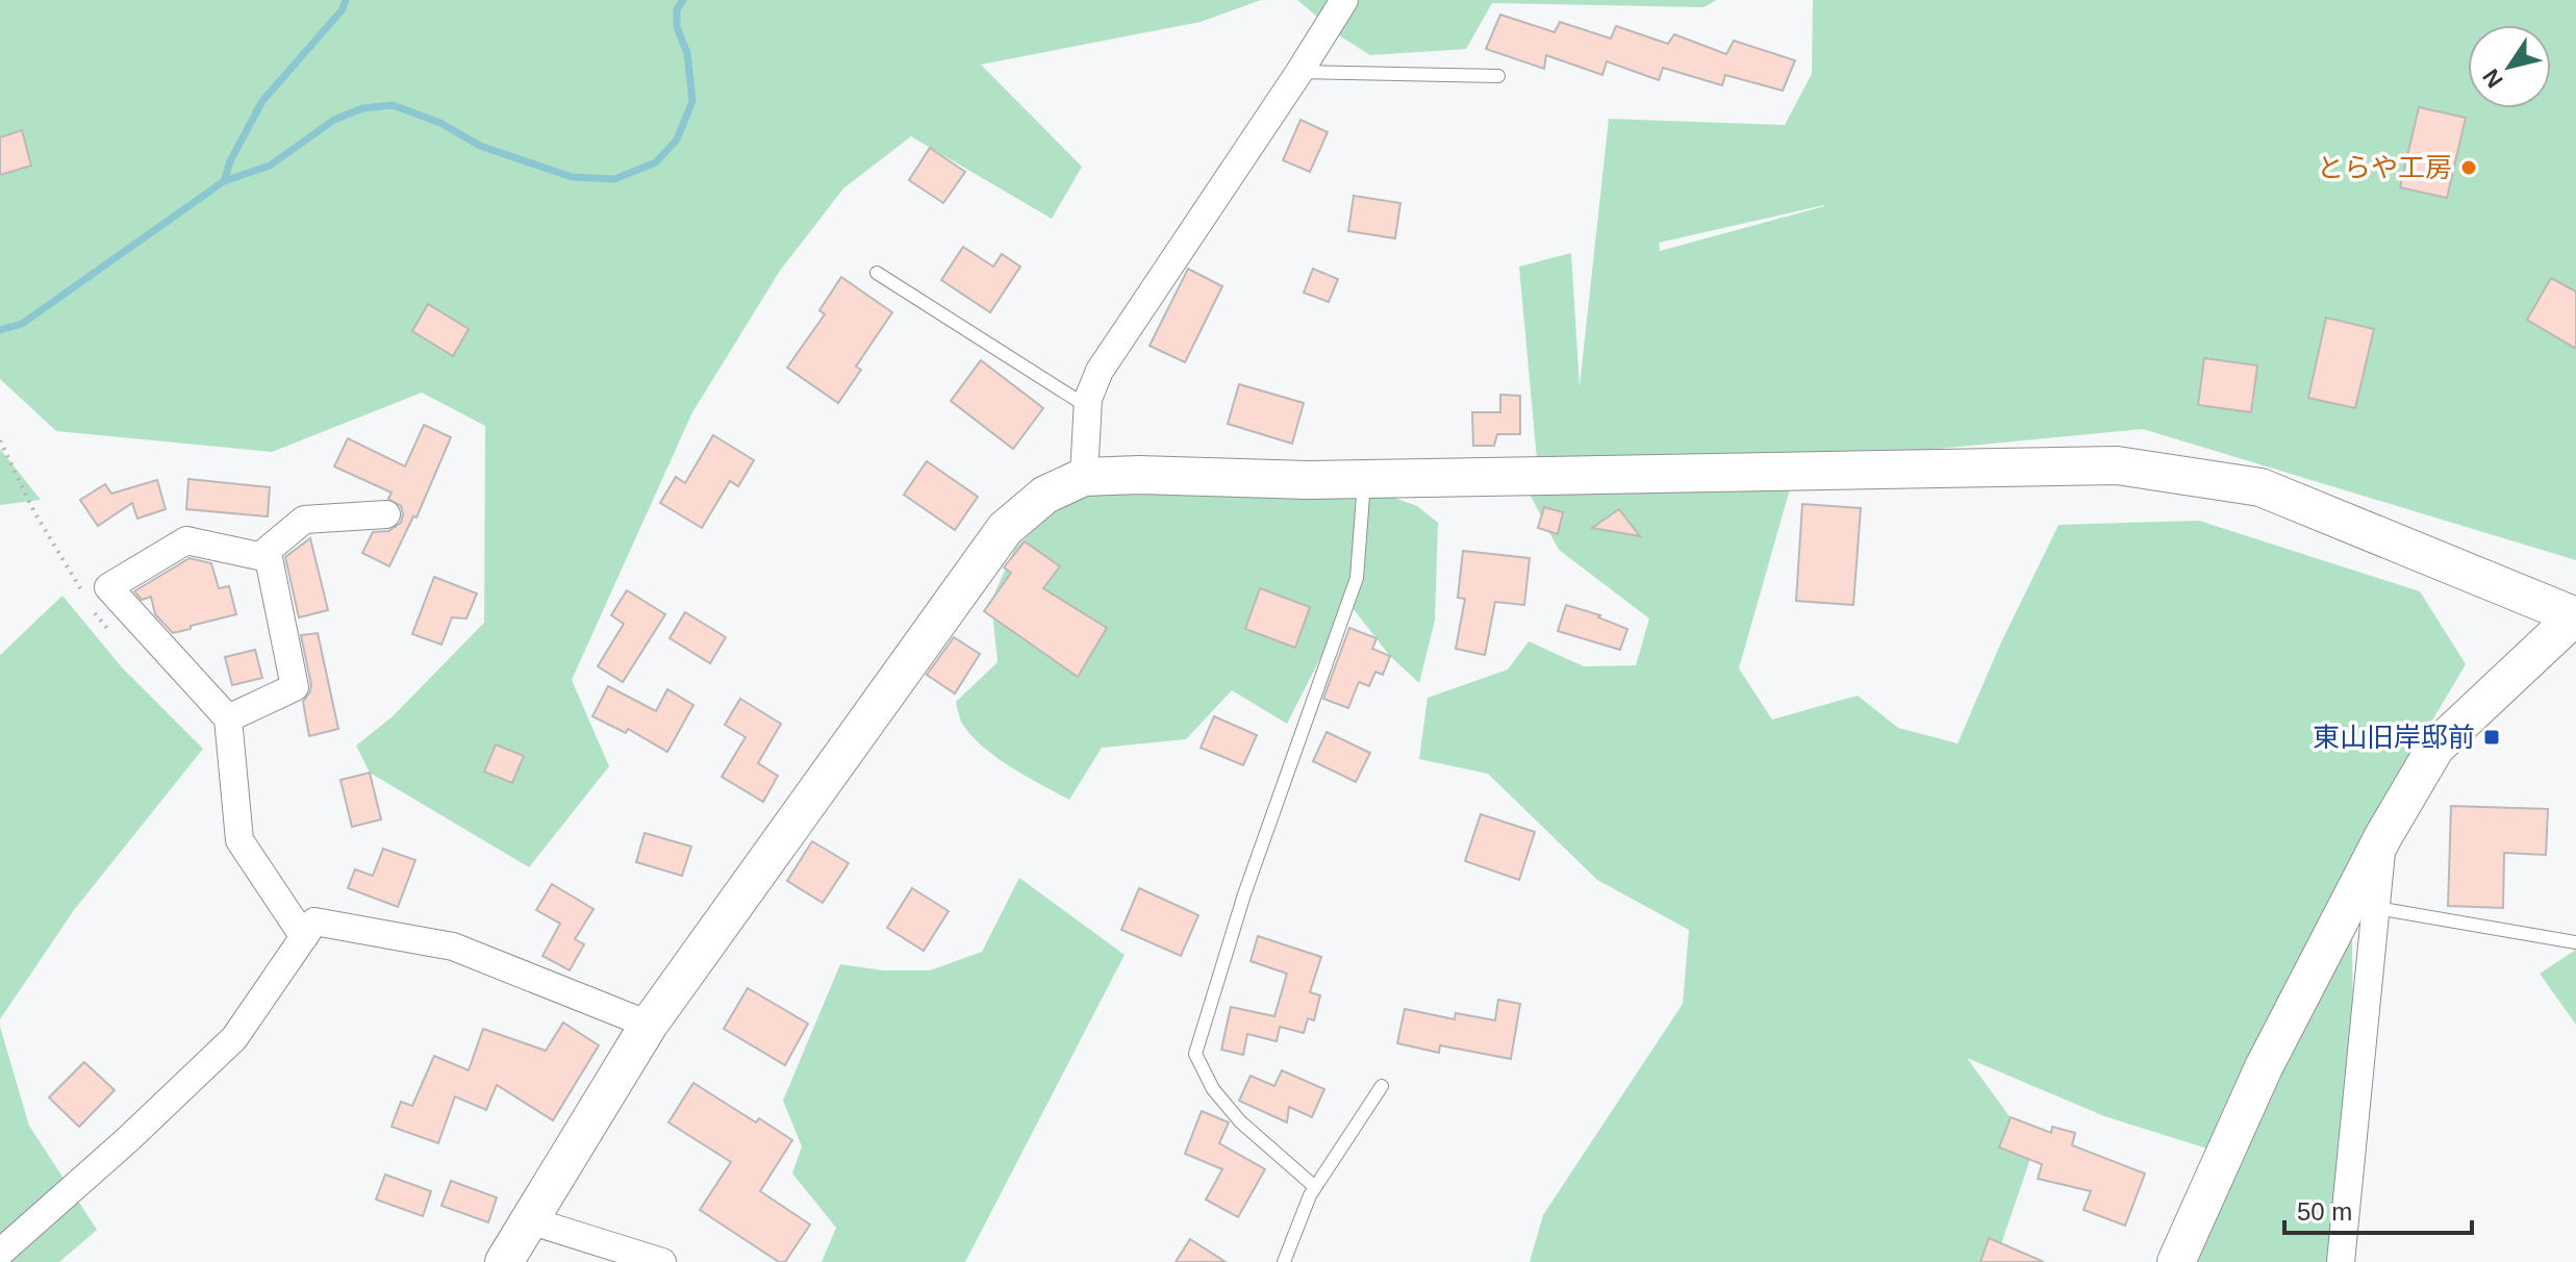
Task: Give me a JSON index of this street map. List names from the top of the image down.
{
  "places": {
    "other": ["とらや工房"],
    "transit": ["東山旧岸邸前"]
  },
  "scale_bar": "50 m",
  "north": "bottom left"
}
